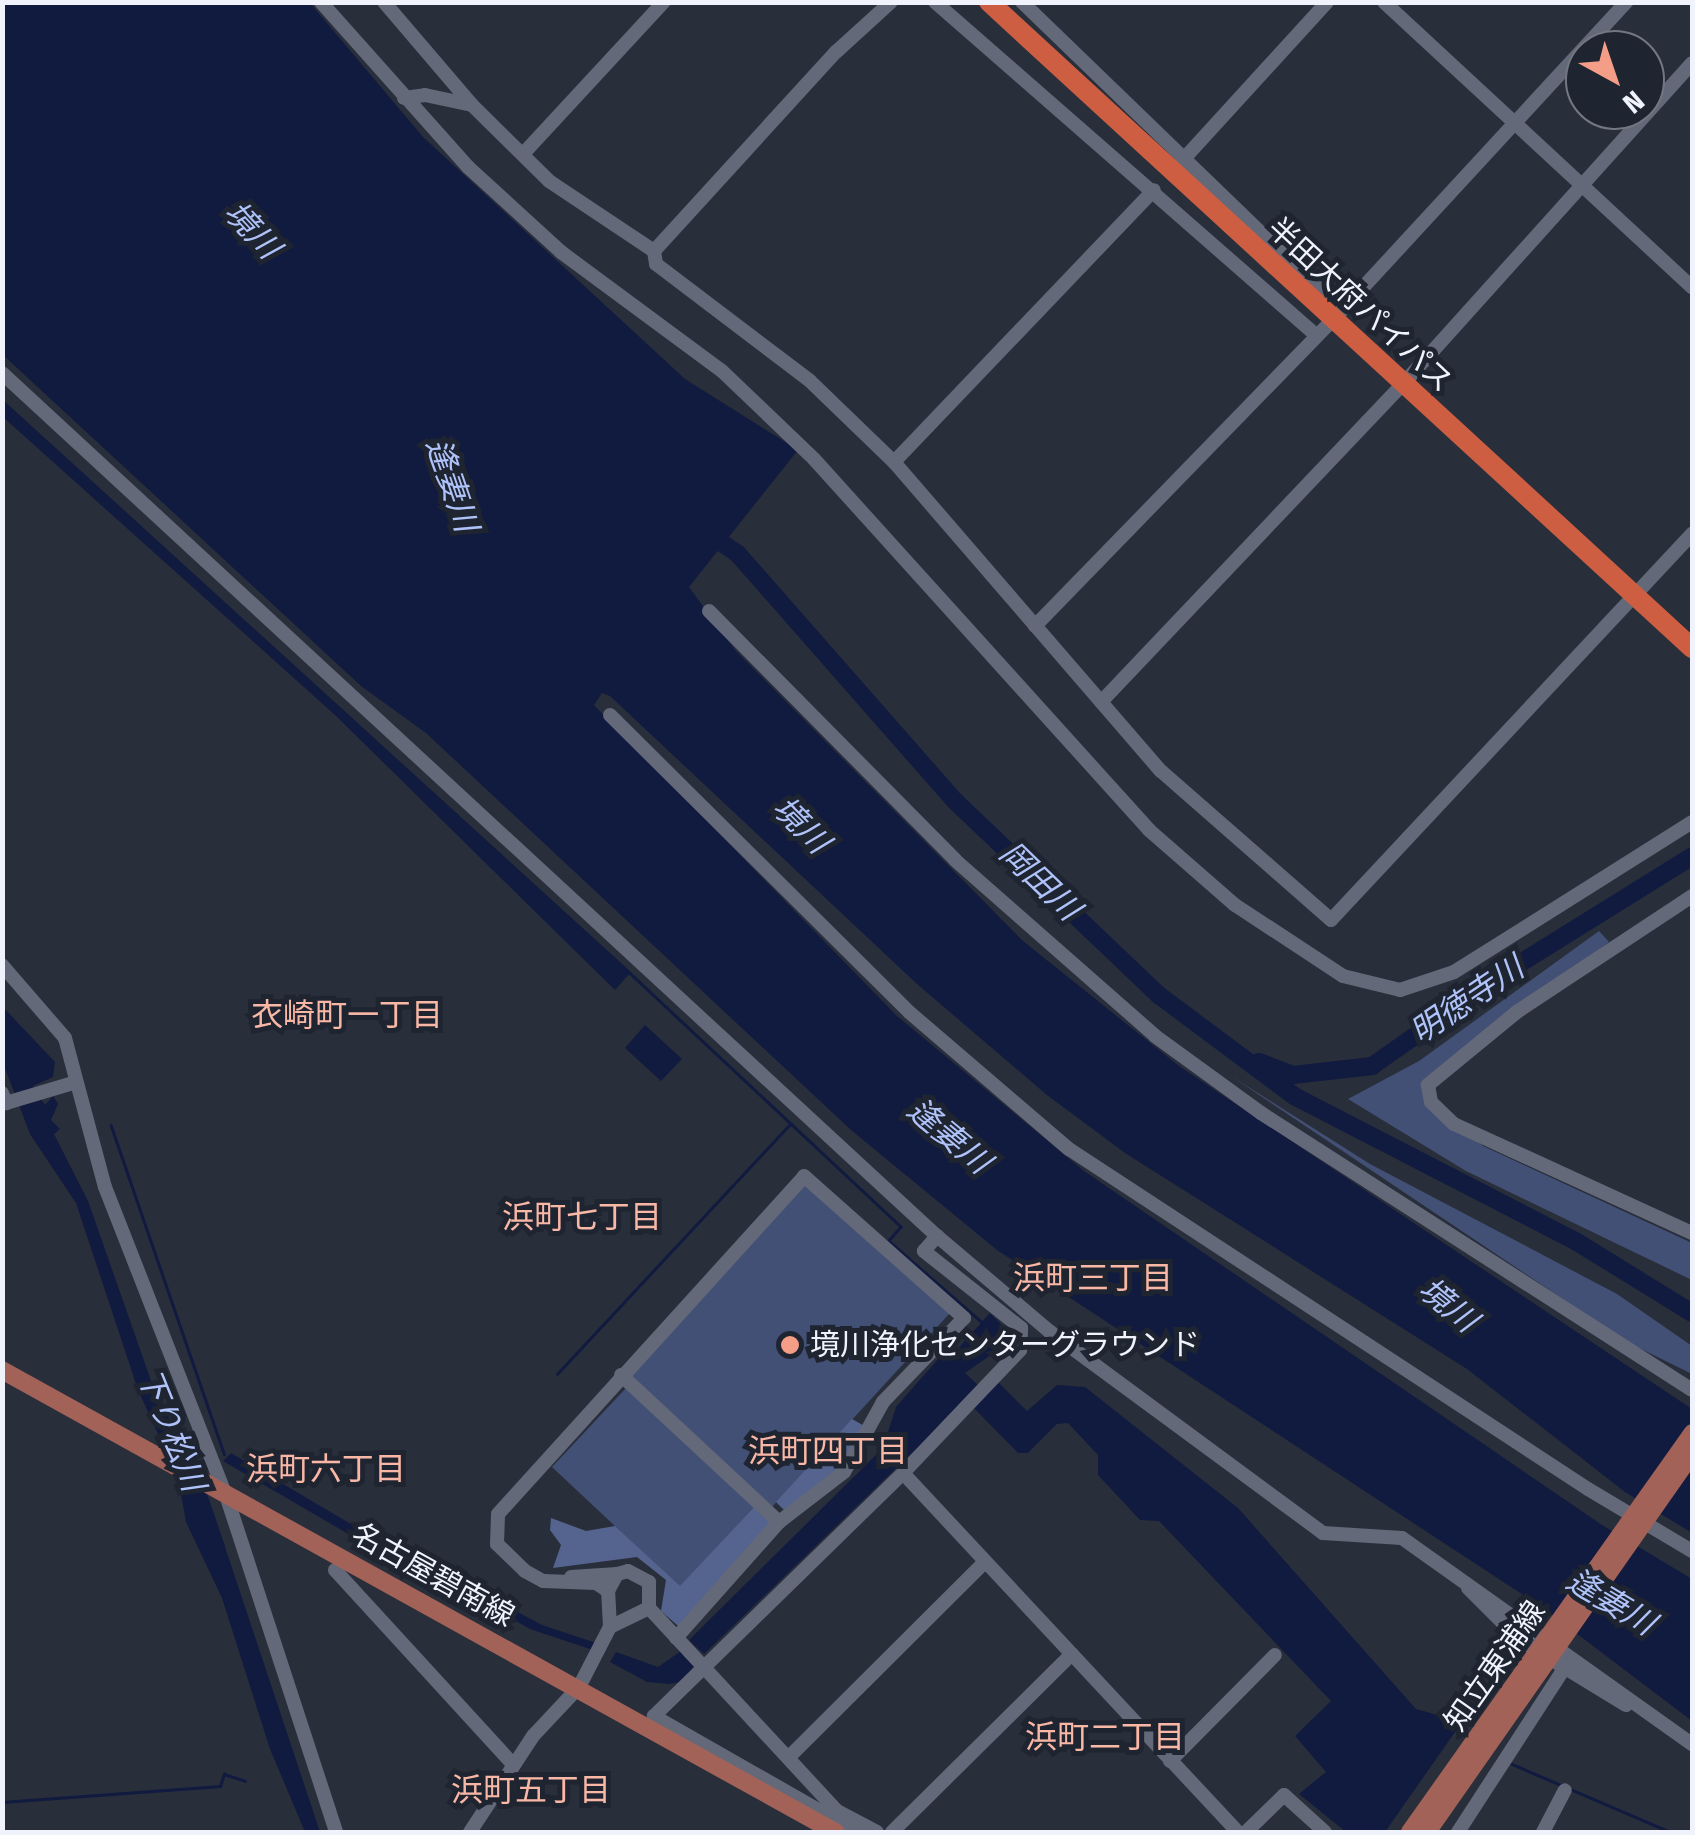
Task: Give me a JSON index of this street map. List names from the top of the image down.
{
  "streets": {
    "highway": ["半田大府パイパス"],
    "main road": ["名古屋碧南線", "知立東浦線"]
  },
  "districts": [
    "衣崎町一丁目",
    "浜町七丁目",
    "浜町三丁目",
    "浜町四丁目",
    "浜町六丁目",
    "浜町二丁目",
    "浜町五丁目"
  ],
  "water": [
    "境川",
    "逢妻川",
    "岡田川",
    "明徳寺川",
    "下り松川"
  ],
  "places": ["境川浄化センターグラウンド"],
  "north": "bottom right"
}
